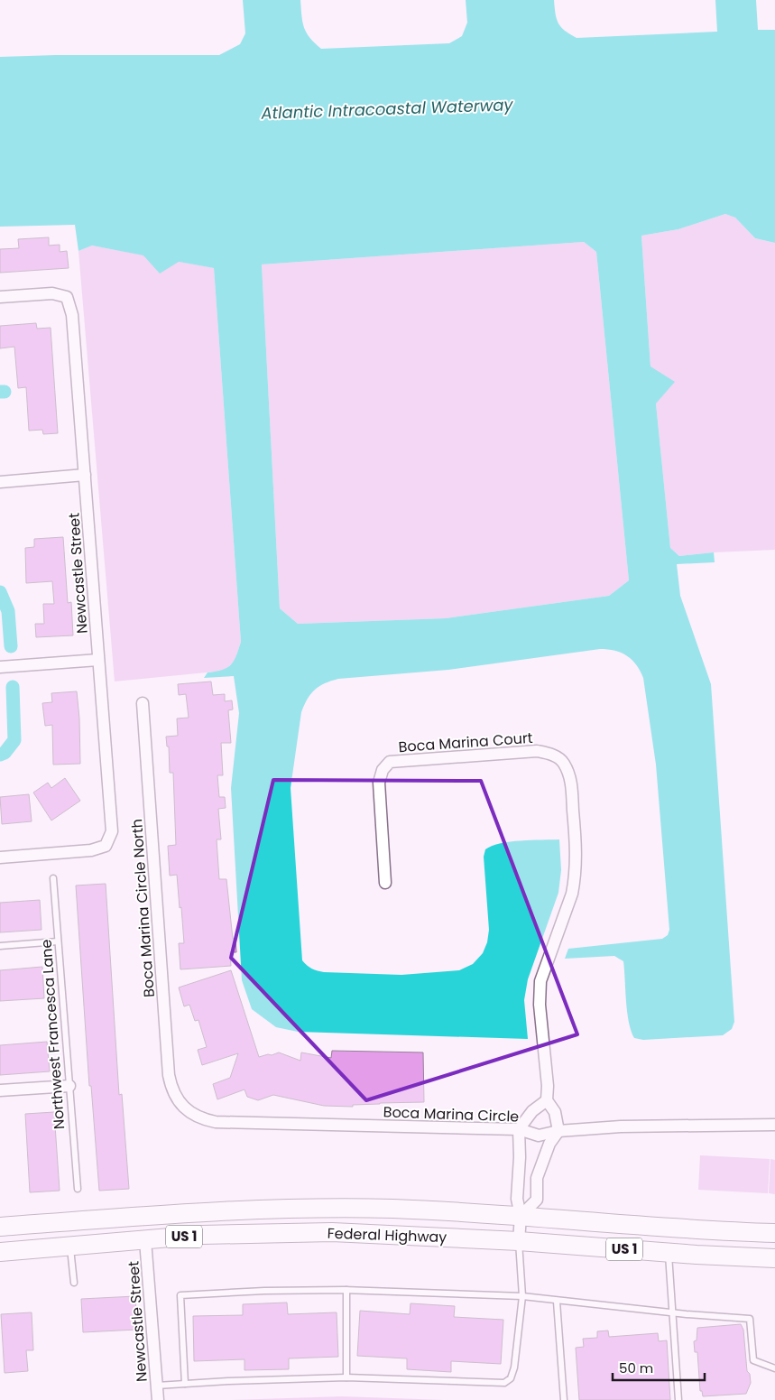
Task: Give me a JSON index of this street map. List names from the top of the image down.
{
  "streets": {
    "main road": ["Federal Highway", "US 1"],
    "street": [
      "Newcastle Street",
      "Boca Marina Court",
      "Boca Marina Circle North",
      "Boca Marina Circle"
    ],
    "lane": ["Northwest Francesca Lane"]
  },
  "crossings": [
    ["Newcastle Street", "Federal Highway"],
    ["Boca Marina Court", "Boca Marina Circle"],
    ["Boca Marina Circle North", "Boca Marina Circle"]
  ],
  "water": ["Atlantic Intracoastal Waterway"],
  "scale_bar": "50 m"
}
